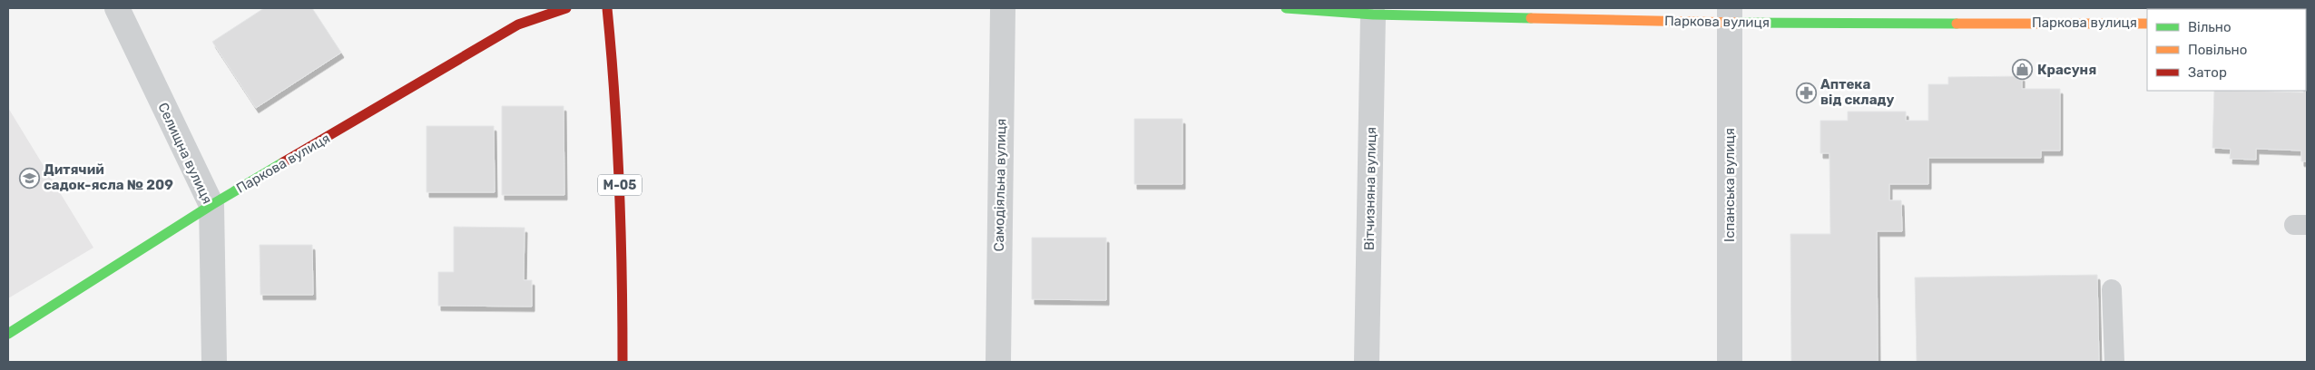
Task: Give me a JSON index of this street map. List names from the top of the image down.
{
  "streets": {
    "street": [
      "Паркова вулиця",
      "Селищна вулиця",
      "М-05",
      "Самодіяльна вулиця",
      "Іспанська вулиця",
      "Вітчизняна вулиця"
    ]
  },
  "crossings": [
    ["Паркова вулиця", "Селищна вулиця"],
    ["Паркова вулиця", "Іспанська вулиця"],
    ["Паркова вулиця", "Вітчизняна вулиця"]
  ],
  "places": {
    "shop": ["Красуня"],
    "pharmacy": ["Аптека від складу"],
    "school or university": ["Дитячий садок-ясла № 209"]
  },
  "legend": ["Вільно", "Повільно", "Затор"]
}
